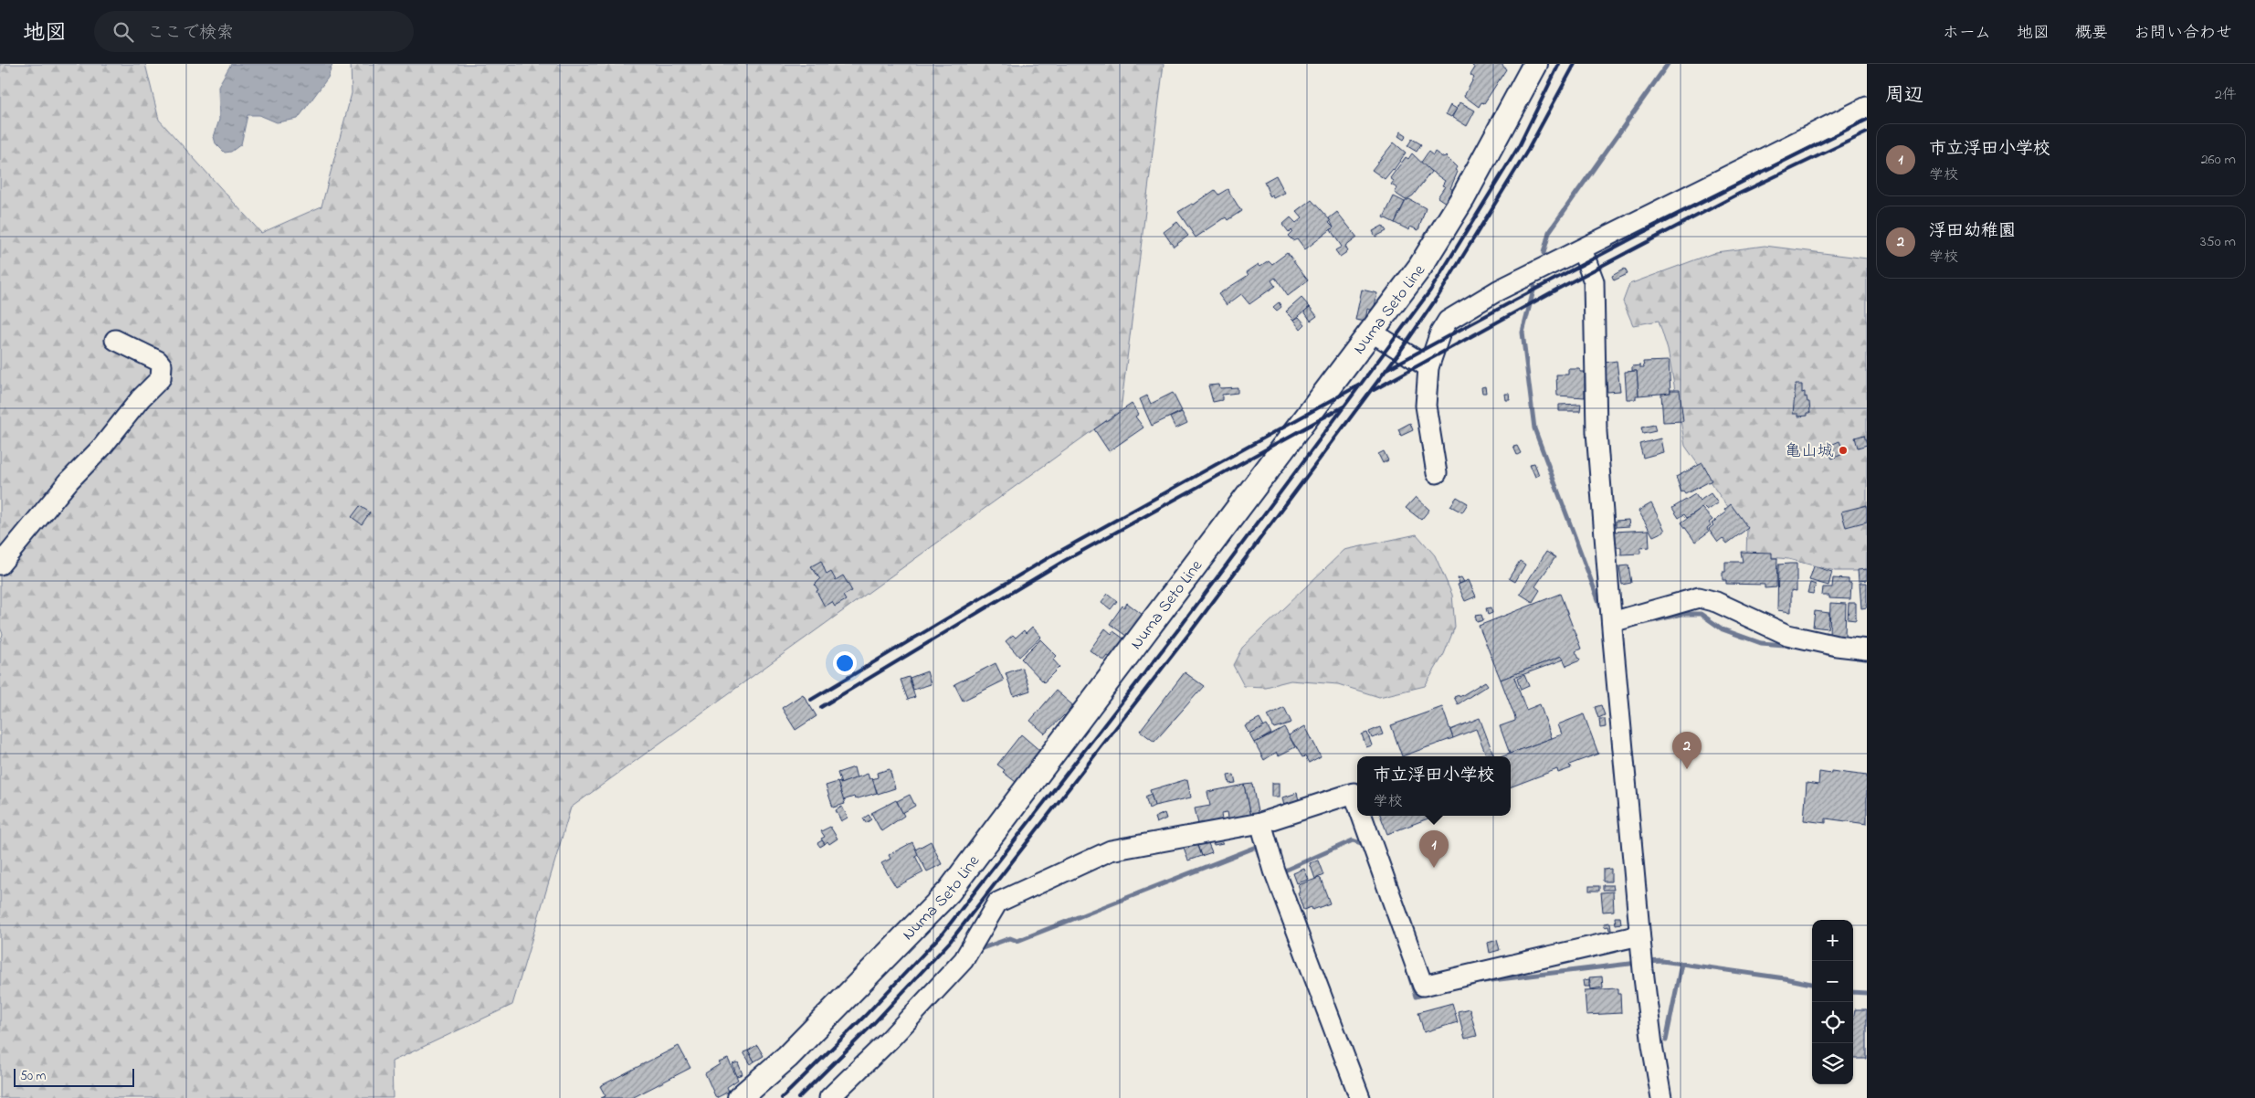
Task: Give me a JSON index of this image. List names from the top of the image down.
{
  "streets": {
    "main road": ["Numa Seto Line"]
  },
  "places": ["亀山城"],
  "scale_bar": "50 m",
  "page": {
    "header": "地図",
    "search": "ここで検索",
    "nav": [
      "ホーム",
      "地図",
      "概要",
      "お問い合わせ"
    ],
    "heading": ["周辺", "2件"],
    "list": [
      {
        "mark": "1",
        "name": "市立浮田小学校",
        "note": "学校",
        "value": "260 m"
      },
      {
        "mark": "2",
        "name": "浮田幼稚園",
        "note": "学校",
        "value": "350 m"
      }
    ],
    "pins": ["2", "1"],
    "popup": ["市立浮田小学校", "学校"],
    "map_buttons": ["+", "−"],
    "scale": "50 m"
  }
}
